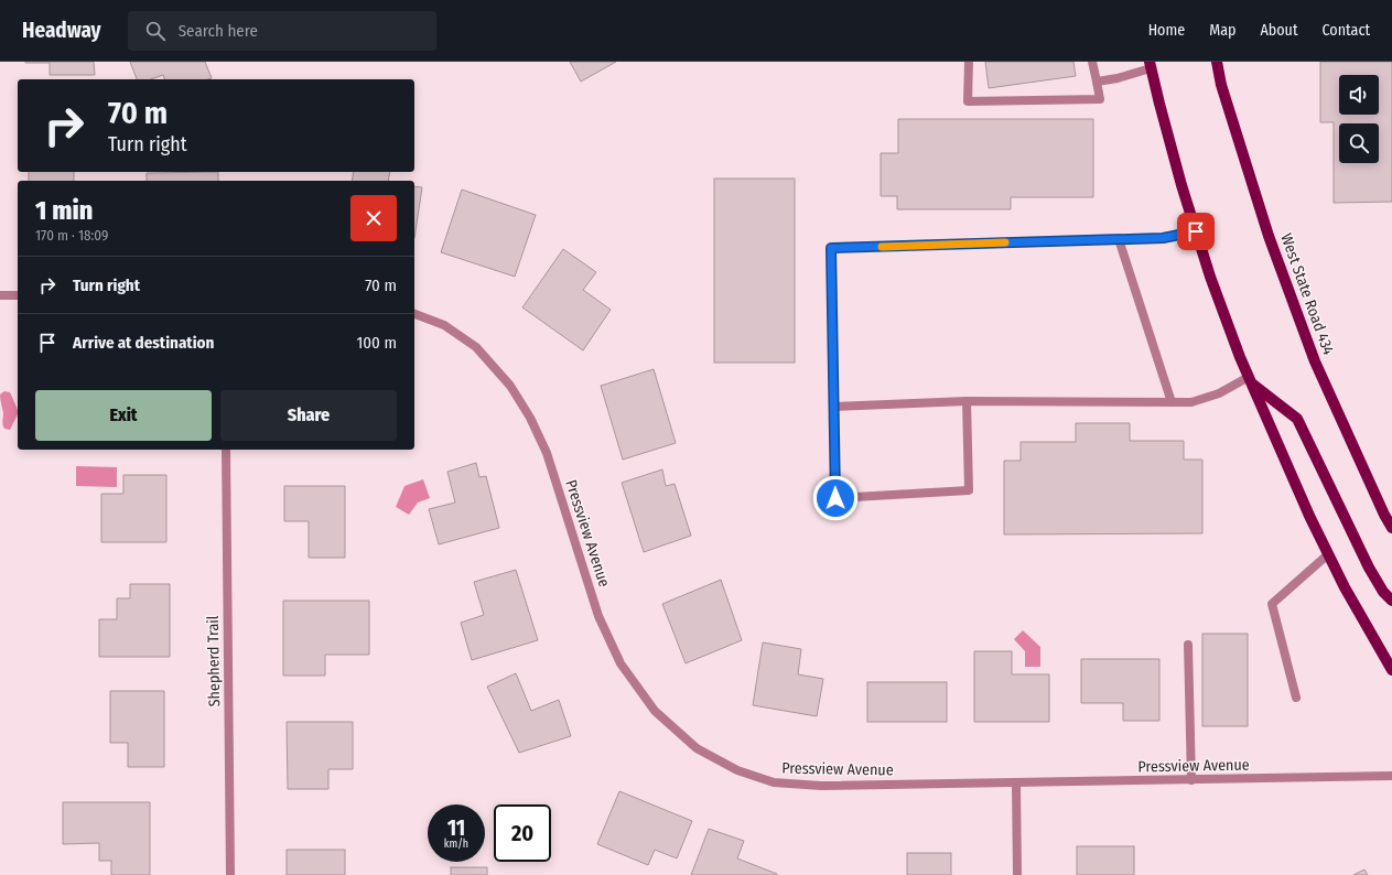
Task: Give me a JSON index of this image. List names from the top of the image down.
{
  "streets": {
    "main road": ["West State Road 434"],
    "street": ["Pressview Avenue", "Shepherd Trail"]
  },
  "page": {
    "header": "Headway",
    "search": "Search here",
    "nav": [
      "Home",
      "Map",
      "About",
      "Contact"
    ],
    "turn": ["70 m", "Turn right"],
    "heading": ["1 min", "170 m · 18:09"],
    "list": [
      {
        "name": "Turn right",
        "value": "70 m"
      },
      {
        "name": "Arrive at destination",
        "value": "100 m"
      }
    ],
    "buttons": ["Exit", "Share"],
    "speed": "11 km/h",
    "limit": "20"
  }
}
